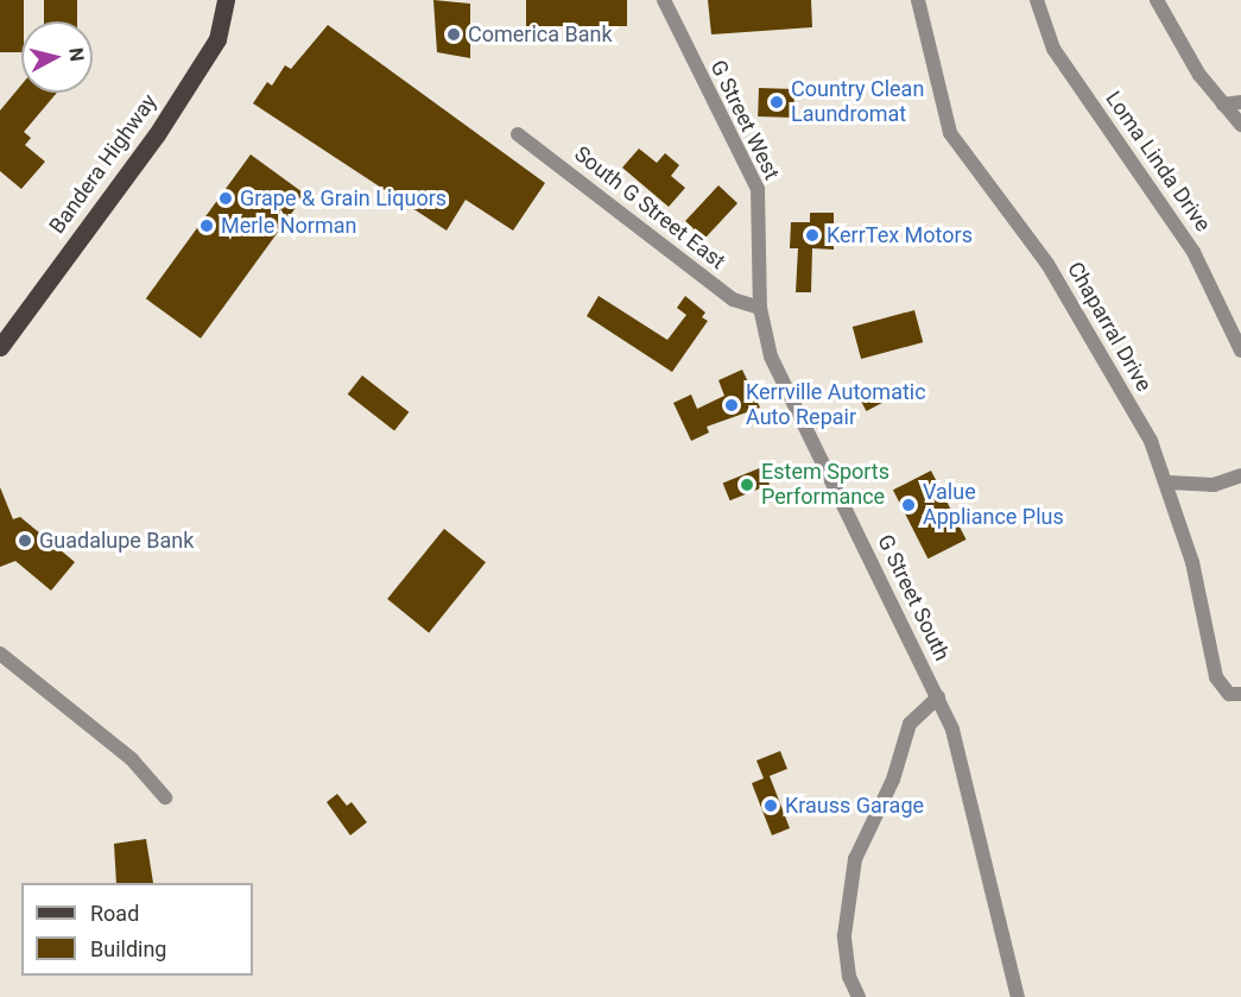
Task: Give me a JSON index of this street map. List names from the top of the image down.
{
  "streets": {
    "main road": ["Bandera Highway"],
    "street": [
      "G Street West",
      "Loma Linda Drive",
      "South G Street East",
      "Chaparral Drive",
      "G Street South"
    ]
  },
  "crossings": [
    ["G Street West", "South G Street East"],
    ["G Street West", "G Street South"],
    ["South G Street East", "G Street South"]
  ],
  "places": [
    "Comerica Bank",
    "Country Clean Laundromat",
    "Grape & Grain Liquors",
    "Merle Norman",
    "KerrTex Motors",
    "Kerrville Automatic Auto Repair",
    "Estem Sports Performance",
    "Value Appliance Plus",
    "Guadalupe Bank",
    "Krauss Garage"
  ],
  "legend": ["Road", "Building"],
  "north": "right"
}
